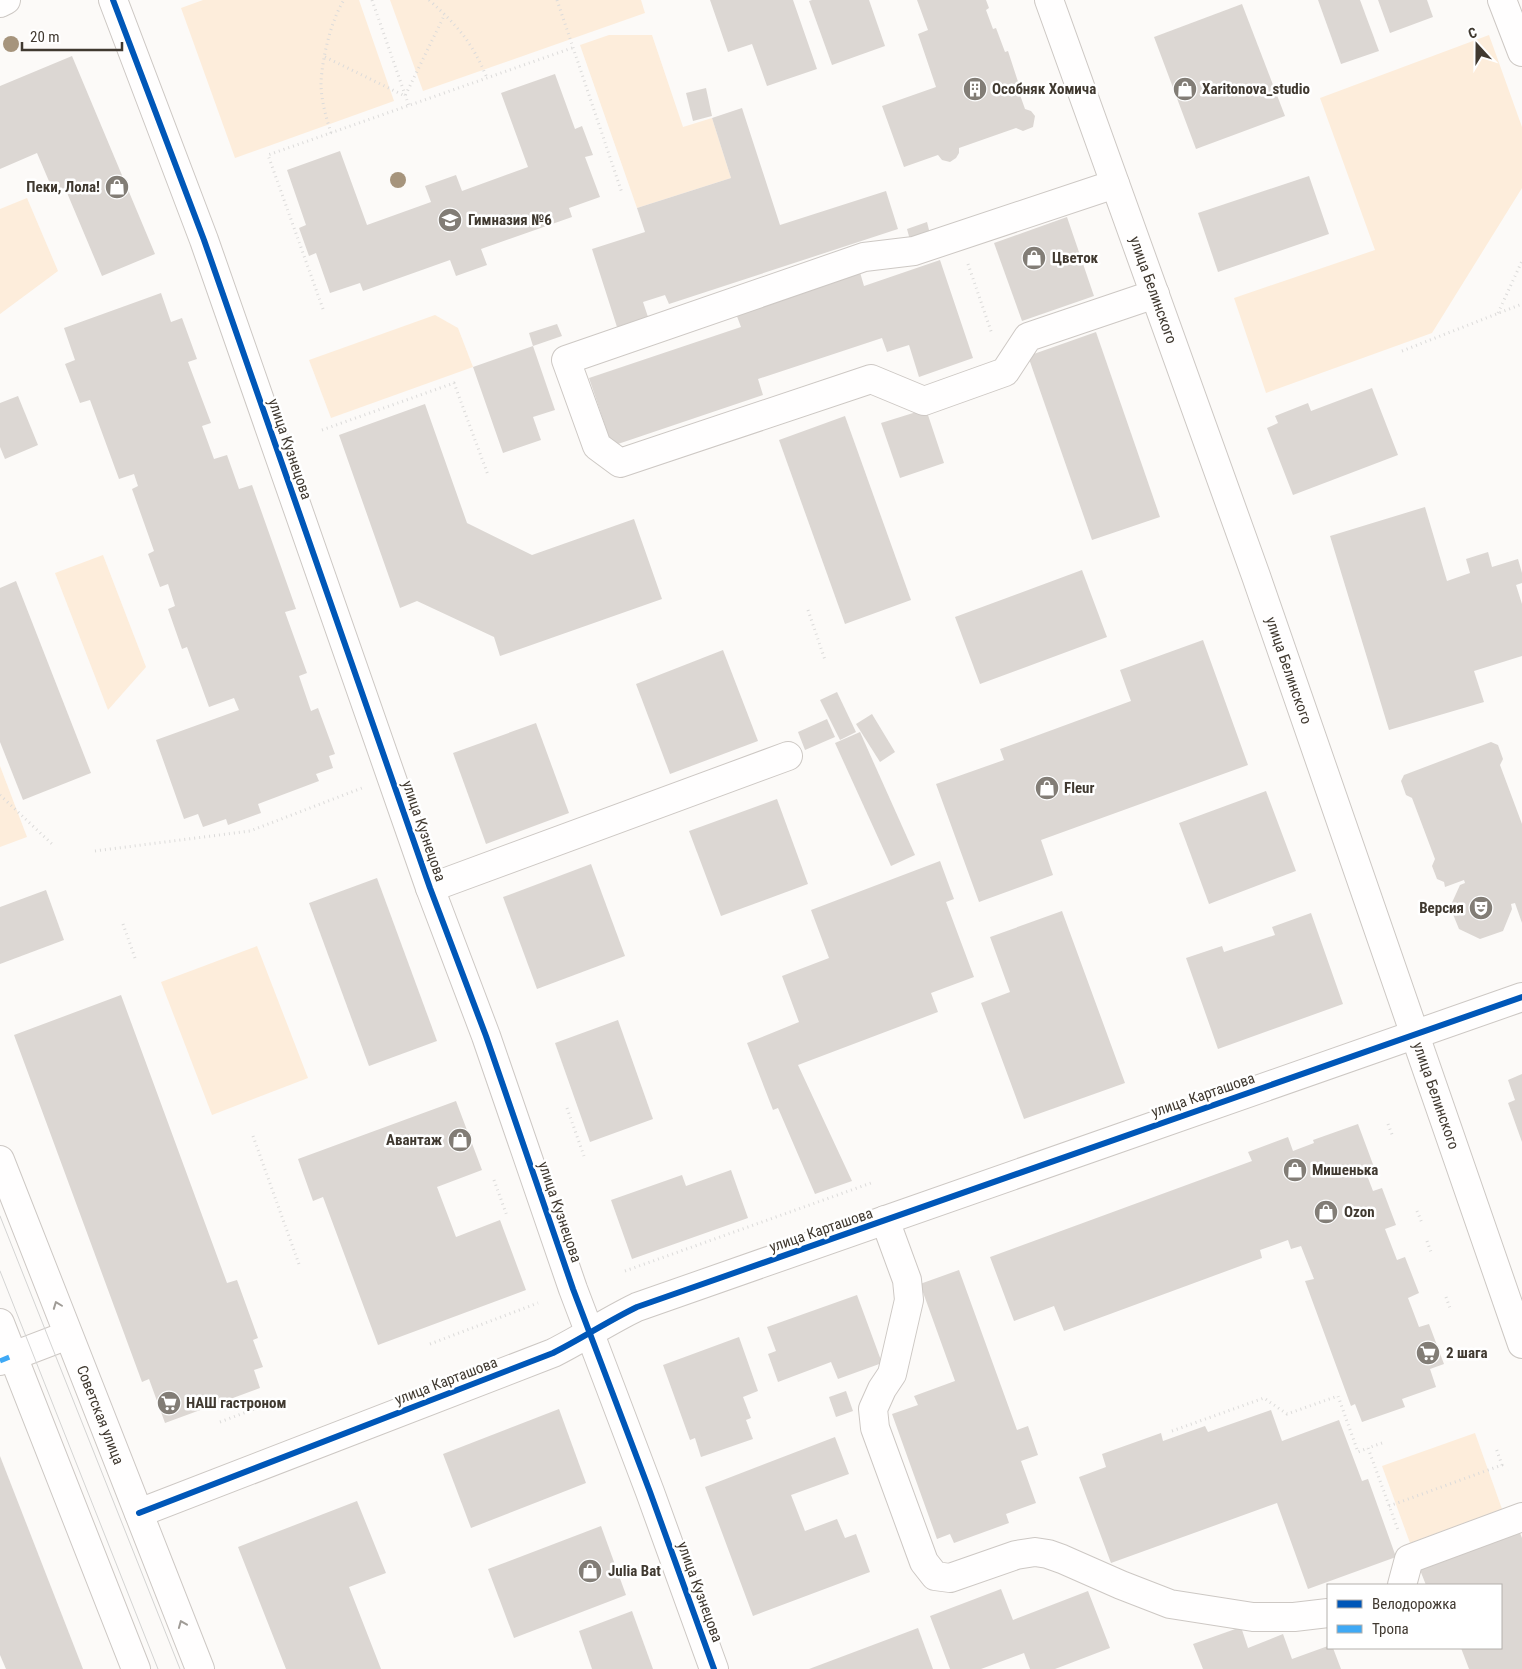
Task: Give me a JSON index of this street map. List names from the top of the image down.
{
  "streets": {
    "street": [
      "улица Белинского",
      "улица Кузнецова",
      "улица Карташова",
      "Советская улица"
    ]
  },
  "crossings": [
    ["улица Белинского", "улица Карташова"],
    ["улица Кузнецова", "улица Карташова"],
    ["улица Карташова", "Советская улица"]
  ],
  "places": {
    "building": ["Особняк Хомича"],
    "shop": [
      "Xaritonova_studio",
      "Пеки, Лола!",
      "Цветок",
      "Fleur",
      "Авантаж",
      "Мишенька",
      "Ozon",
      "Julia Bat"
    ],
    "school or university": ["Гимназия №6"],
    "theatre": ["Версия"],
    "supermarket": ["2 шага", "НАШ гастроном"]
  },
  "legend": ["Велодорожка", "Тропа"],
  "scale_bar": "20 m",
  "north": "top"
}
